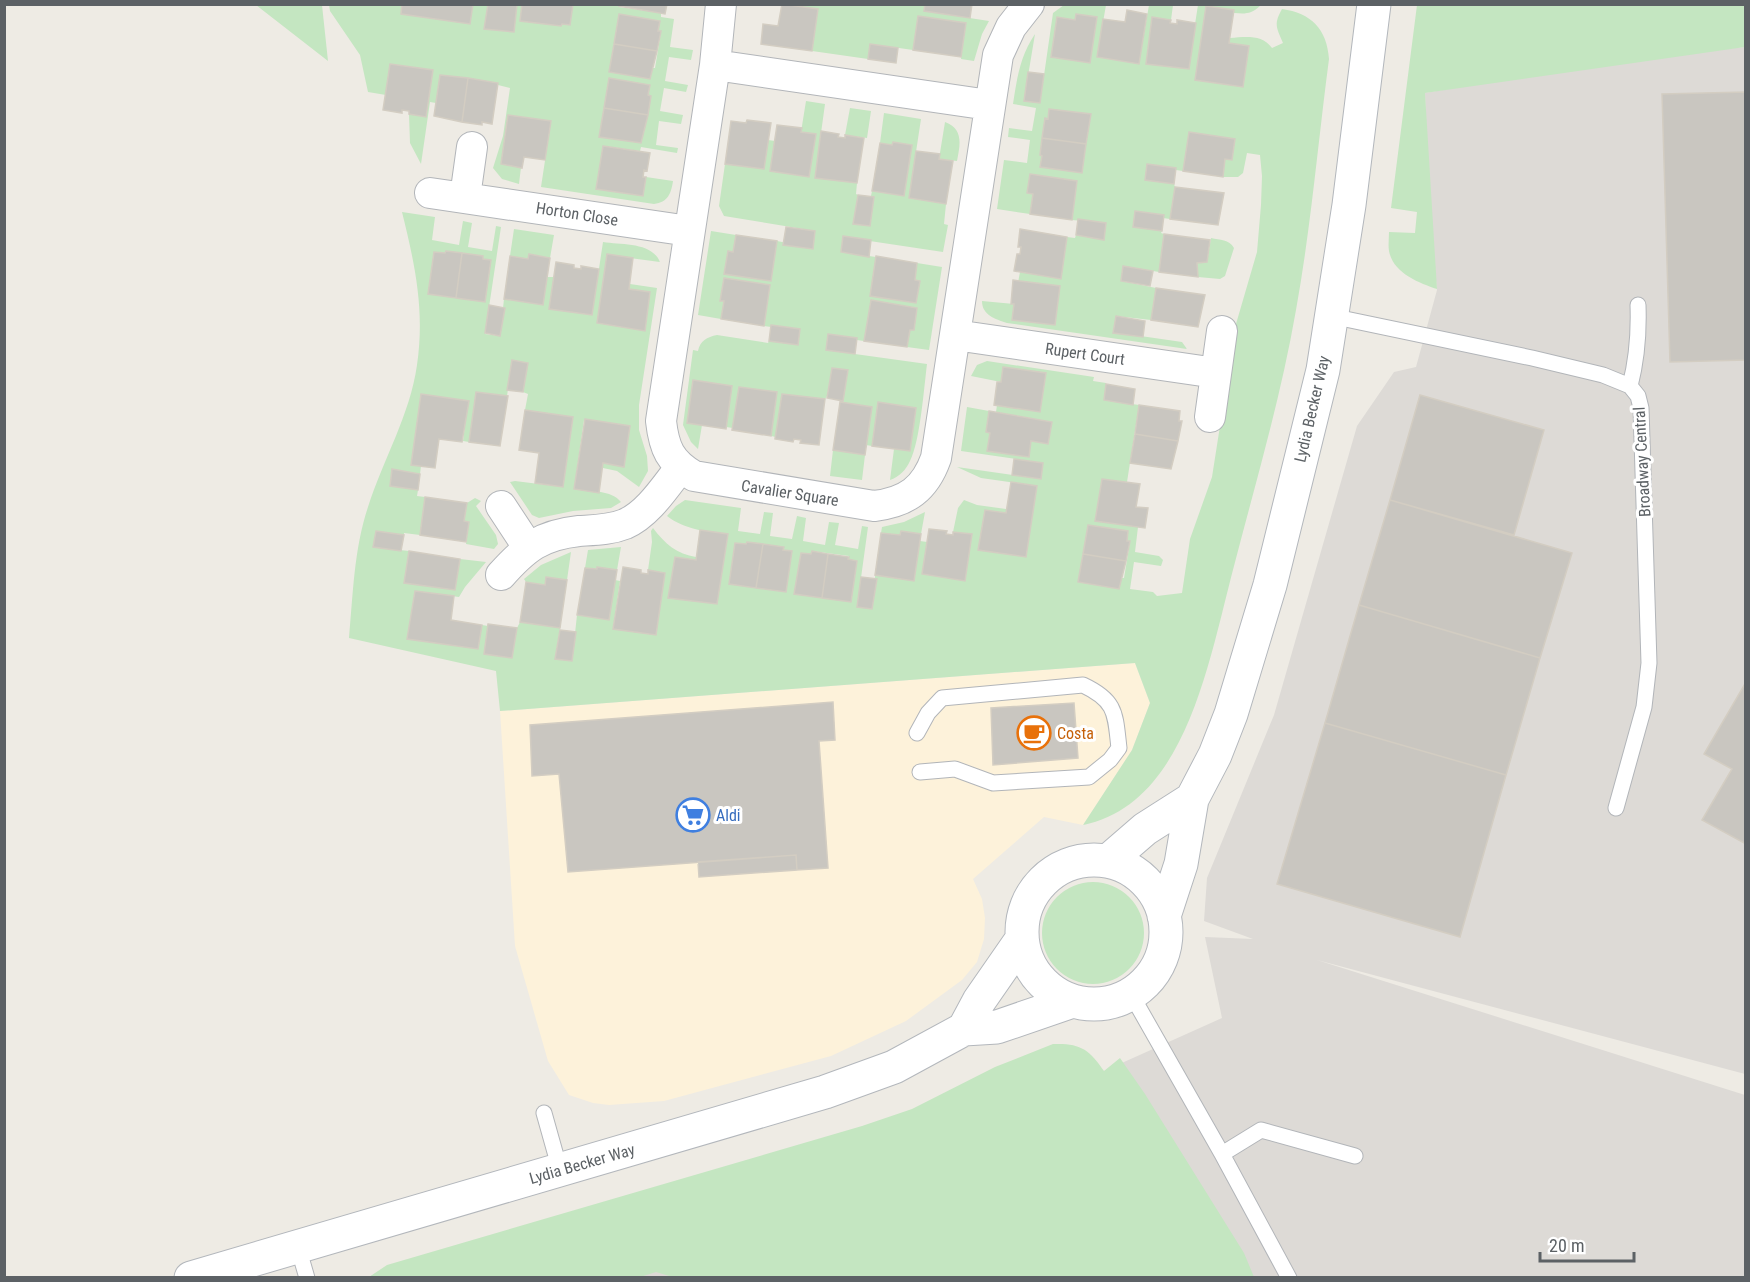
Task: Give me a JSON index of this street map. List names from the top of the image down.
{
  "streets": {
    "street": [
      "Horton Close",
      "Rupert Court",
      "Lydia Becker Way",
      "Cavalier Square"
    ],
    "lane": ["Broadway Central"]
  },
  "crossings": [
    ["Rupert Court", "Cavalier Square"],
    ["Lydia Becker Way", "Broadway Central"]
  ],
  "places": {
    "cafe": ["Costa"],
    "supermarket": ["Aldi"]
  },
  "scale_bar": "20 m"
}
